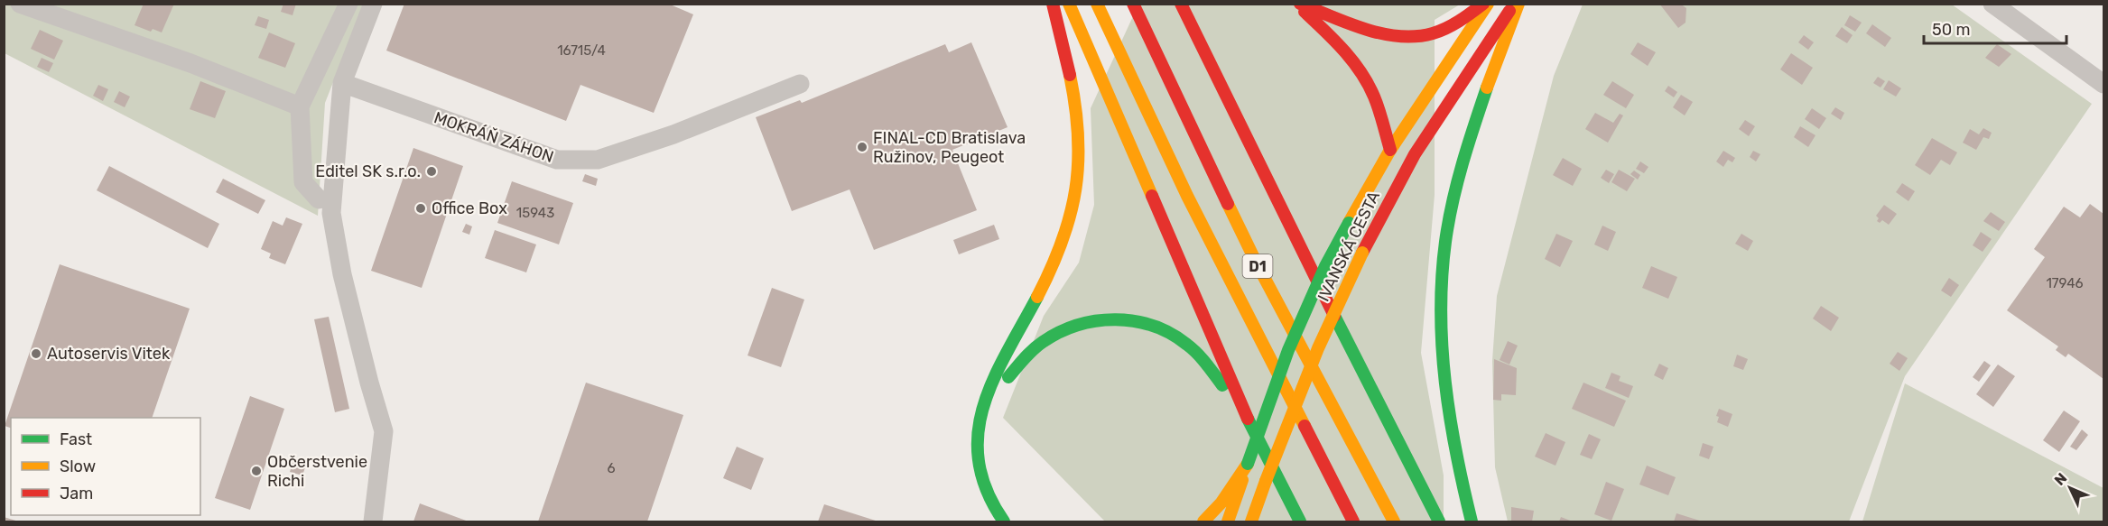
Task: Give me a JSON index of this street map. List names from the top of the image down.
{
  "streets": {
    "main road": ["IVANSKÁ CESTA", "D1"],
    "street": ["MOKRÁŇ ZÁHON"]
  },
  "places": [
    "FINAL-CD Bratislava Ružinov, Peugeot",
    "Editel SK s.r.o.",
    "Office Box",
    "Autoservis Vitek",
    "Občerstvenie Richi"
  ],
  "house_numbers": [
    "16715/4",
    "15943",
    "17946",
    "6"
  ],
  "legend": ["Fast", "Slow", "Jam"],
  "scale_bar": "50 m",
  "north": "top left"
}
